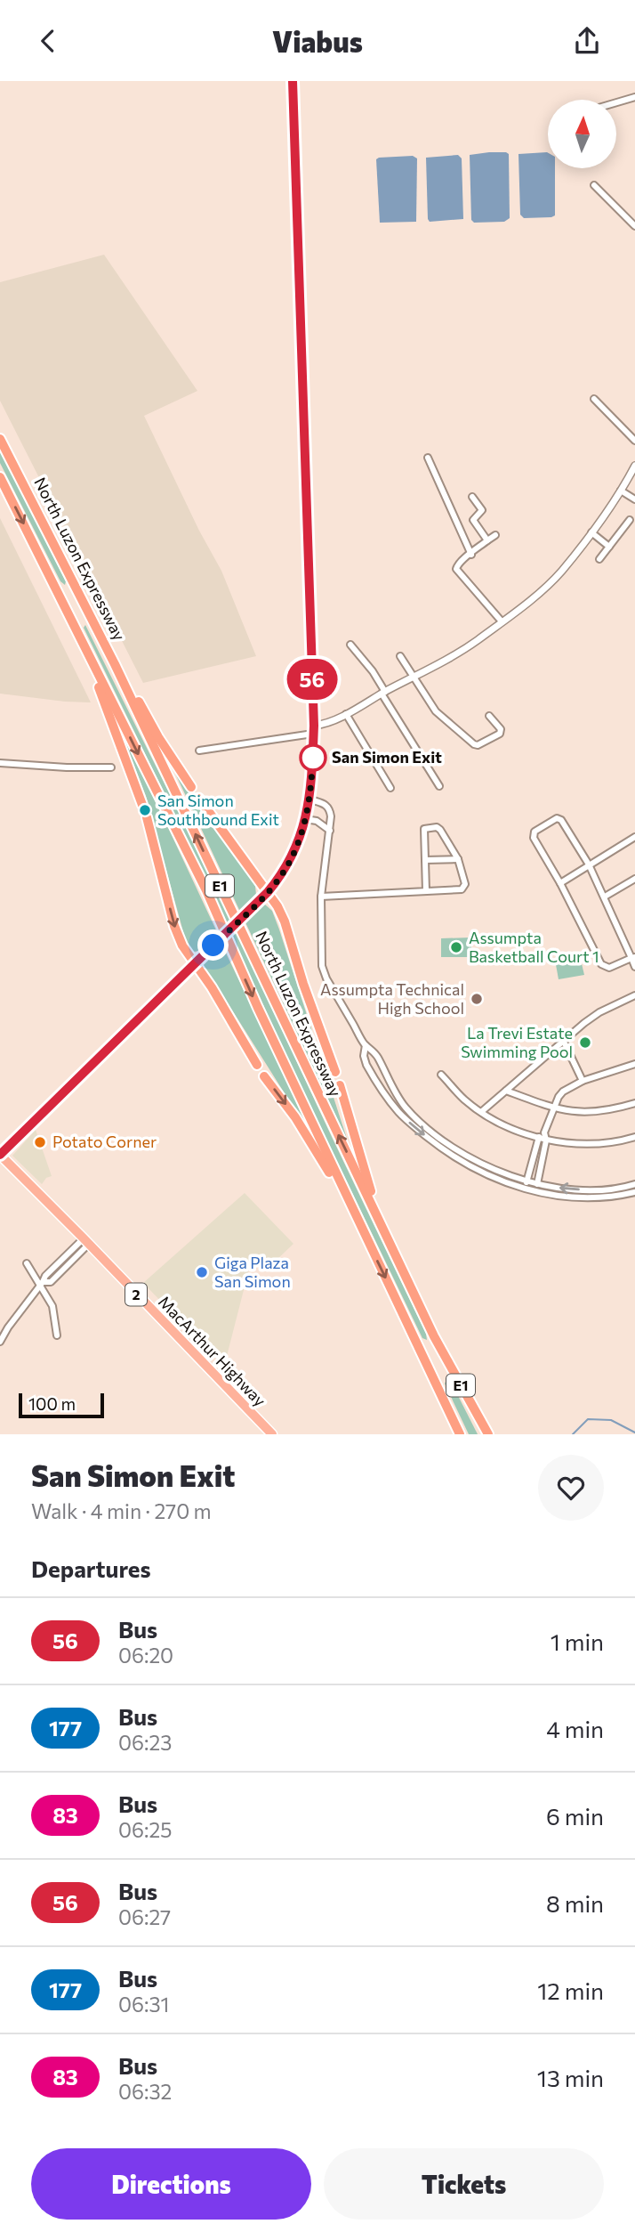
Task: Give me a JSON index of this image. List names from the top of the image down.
{
  "streets": {
    "highway": [
      "North Luzon Expressway",
      "E1",
      "2",
      "MacArthur Highway"
    ]
  },
  "places": [
    "San Simon Exit",
    "San Simon Southbound Exit",
    "Assumpta Basketball Court 1",
    "Assumpta Technical High School",
    "La Trevi Estate Swimming Pool",
    "Potato Corner",
    "Giga Plaza San Simon"
  ],
  "lines": ["bus line 56"],
  "scale_bar": "100 m",
  "north": "top",
  "page": {
    "header": "Viabus",
    "on_map": "56",
    "scale": "100 m",
    "heading": [
      ["San Simon Exit", "Walk · 4 min · 270 m"],
      "Departures"
    ],
    "list": [
      {
        "mark": "56",
        "name": "Bus",
        "note": "06:20",
        "value": "1 min"
      },
      {
        "mark": "177",
        "name": "Bus",
        "note": "06:23",
        "value": "4 min"
      },
      {
        "mark": "83",
        "name": "Bus",
        "note": "06:25",
        "value": "6 min"
      },
      {
        "mark": "56",
        "name": "Bus",
        "note": "06:27",
        "value": "8 min"
      },
      {
        "mark": "177",
        "name": "Bus",
        "note": "06:31",
        "value": "12 min"
      },
      {
        "mark": "83",
        "name": "Bus",
        "note": "06:32",
        "value": "13 min"
      }
    ],
    "buttons": ["Directions", "Tickets"]
  }
}
